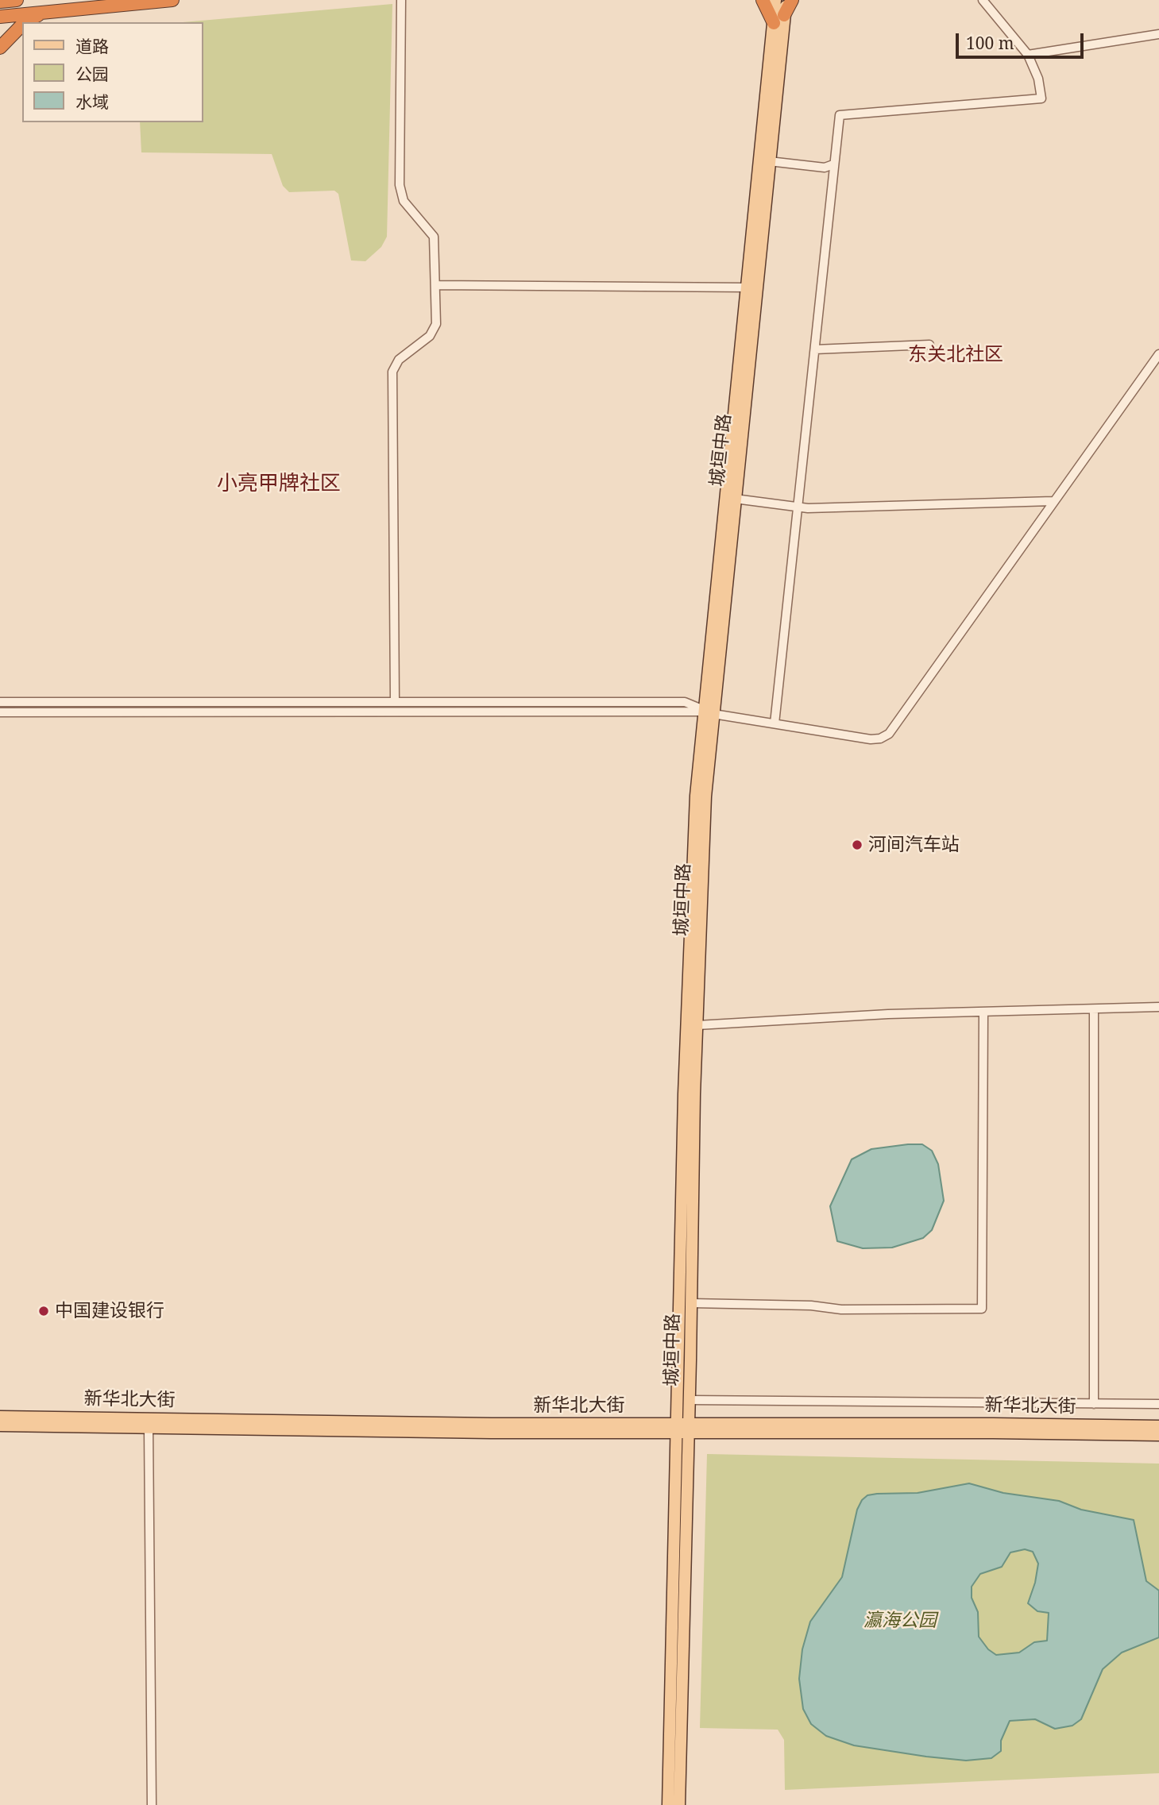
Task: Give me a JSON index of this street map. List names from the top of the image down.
{
  "streets": {
    "main road": ["城垣中路", "新华北大街"]
  },
  "crossings": [
    ["城垣中路", "新华北大街"]
  ],
  "districts": ["东关北社区", "小亮甲牌社区"],
  "parks": ["瀛海公园"],
  "places": ["河间汽车站", "中国建设银行"],
  "legend": ["道路", "公园", "水域"],
  "scale_bar": "100 m"
}
